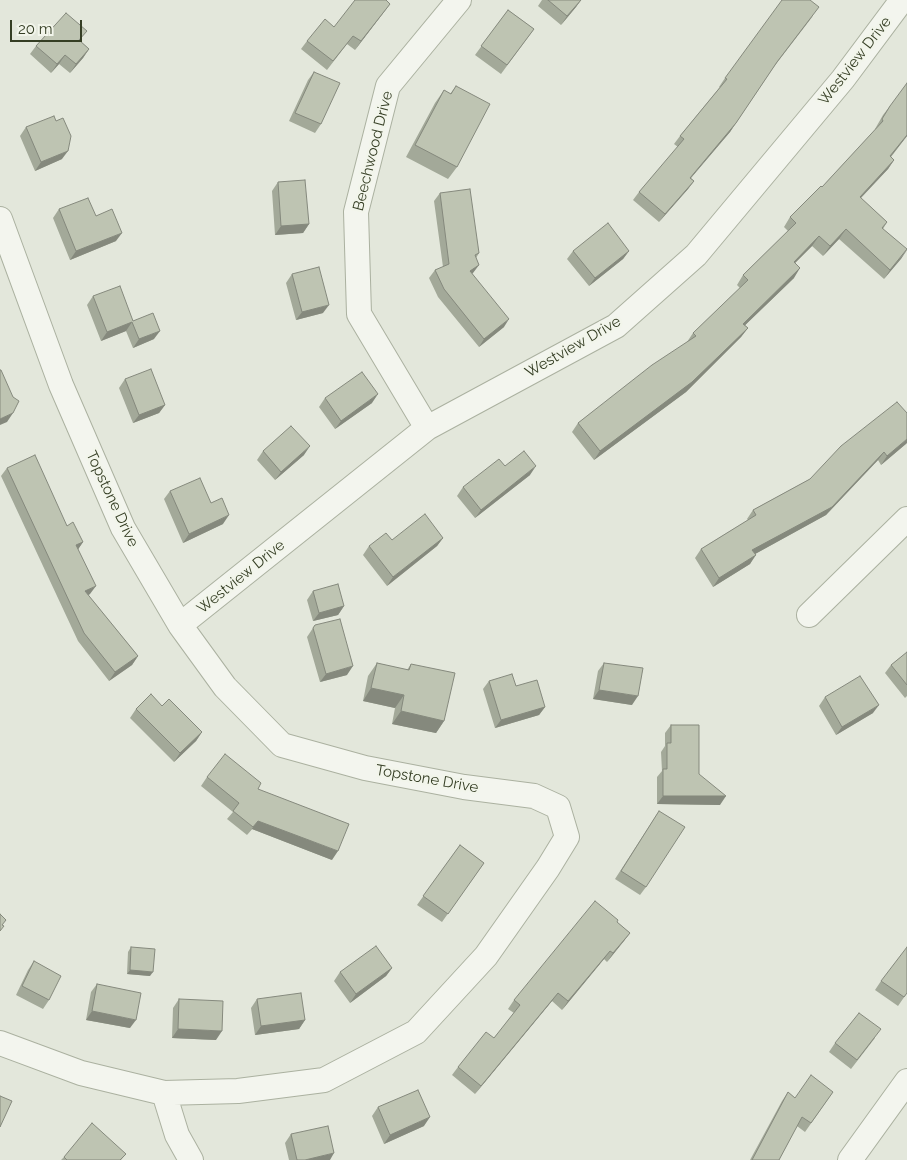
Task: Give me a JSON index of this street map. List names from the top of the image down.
{
  "streets": {
    "street": ["Westview Drive", "Beechwood Drive", "Topstone Drive"]
  },
  "crossings": [
    ["Westview Drive", "Beechwood Drive"],
    ["Westview Drive", "Topstone Drive"]
  ],
  "scale_bar": "20 m"
}
